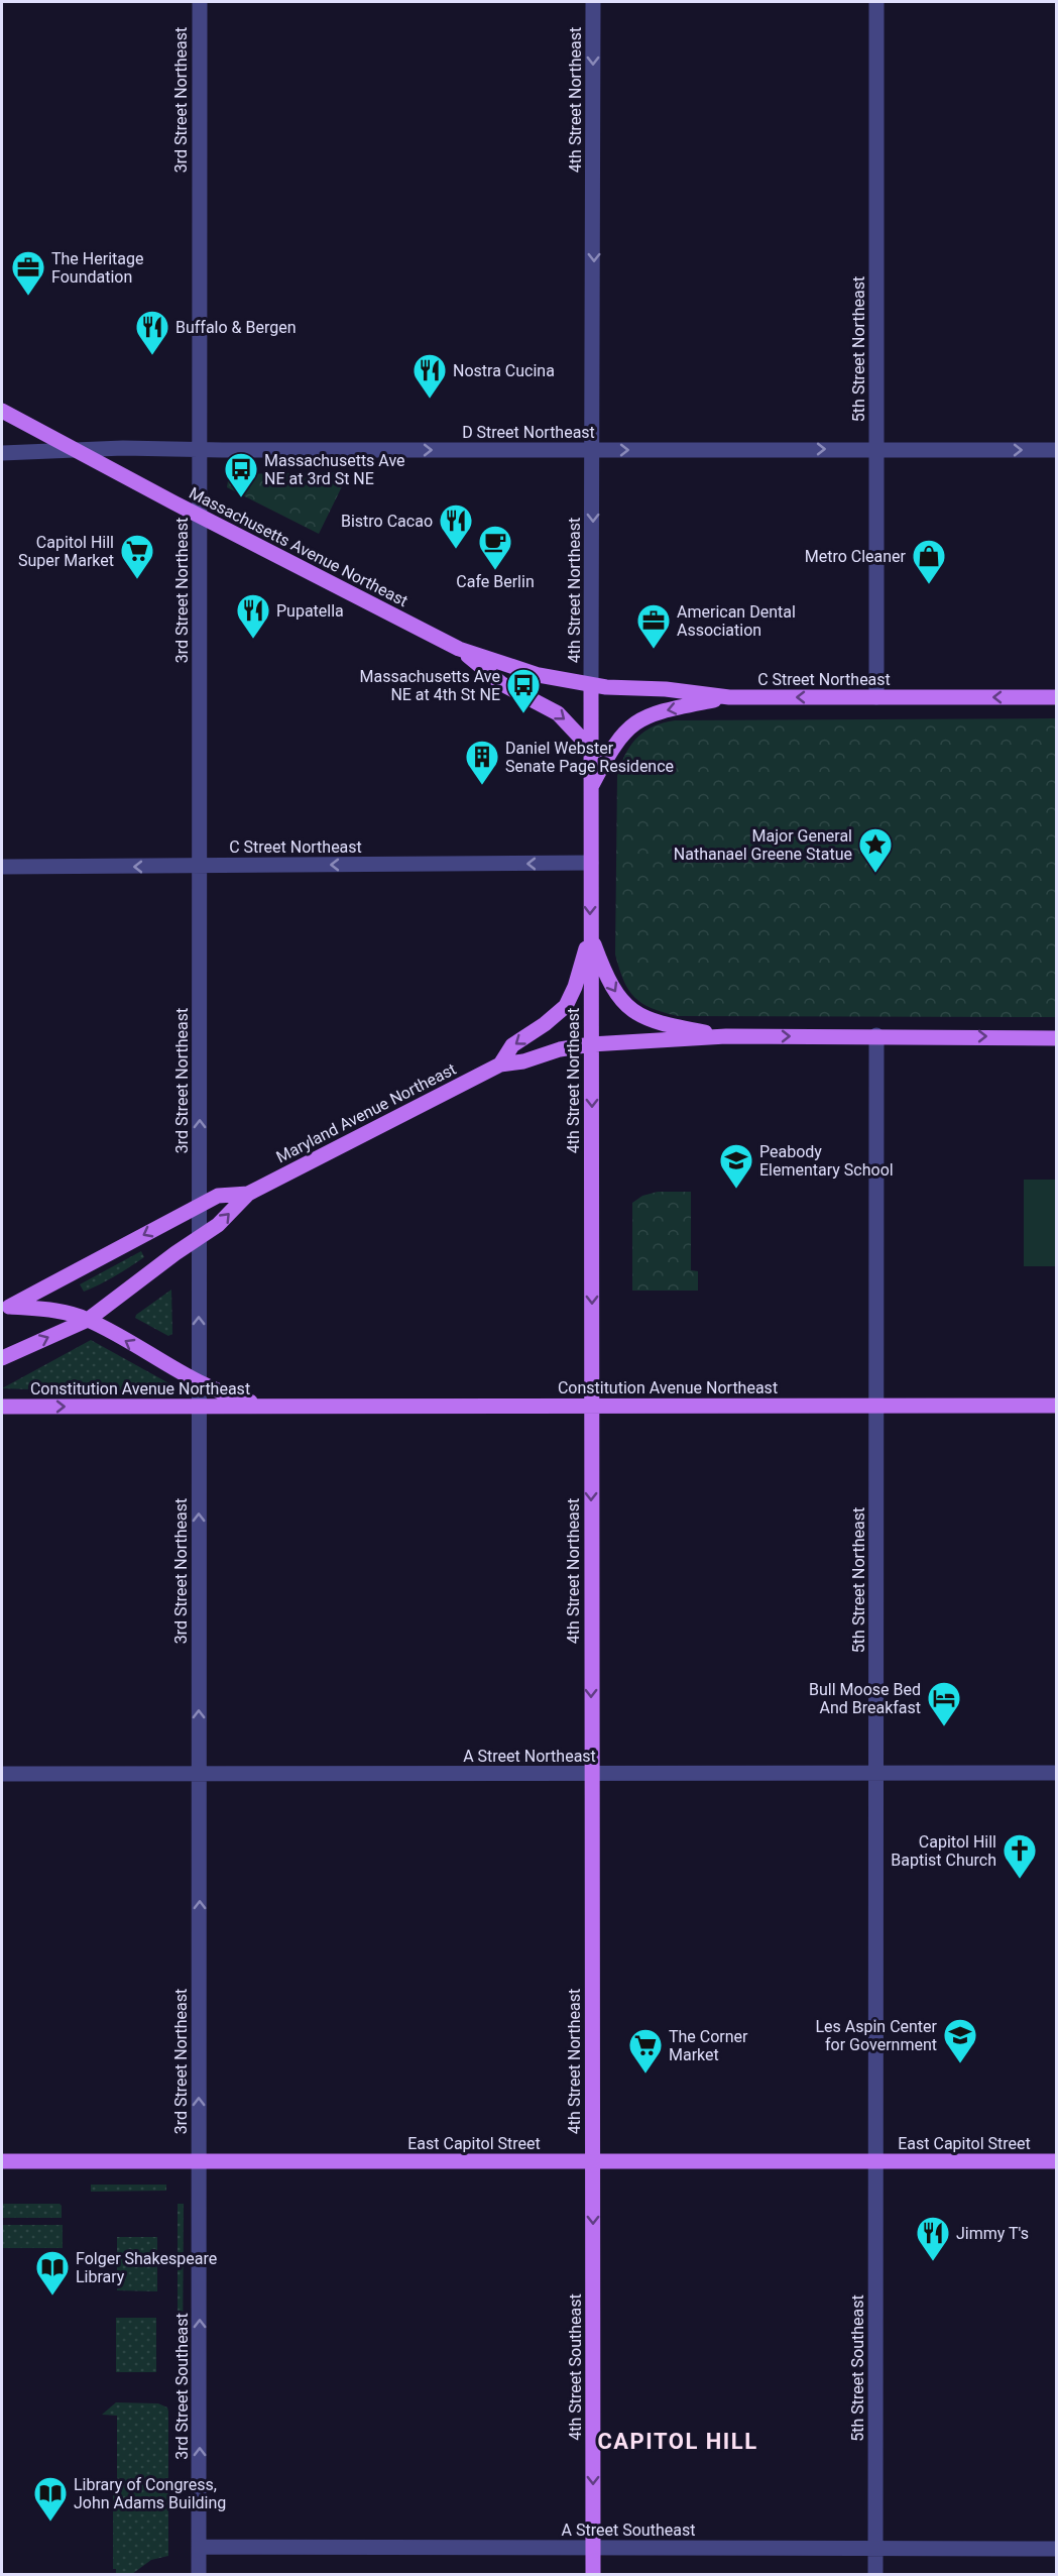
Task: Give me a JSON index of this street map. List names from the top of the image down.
{
  "streets": {
    "main road": [
      "4th Street Northeast",
      "Massachusetts Avenue Northeast",
      "C Street Northeast",
      "Maryland Avenue Northeast",
      "Constitution Avenue Northeast",
      "East Capitol Street",
      "4th Street Southeast"
    ],
    "street": [
      "3rd Street Northeast",
      "5th Street Northeast",
      "D Street Northeast",
      "A Street Northeast",
      "5th Street Southeast",
      "3rd Street Southeast",
      "A Street Southeast"
    ]
  },
  "crossings": [
    ["3rd Street Northeast", "D Street Northeast"],
    ["3rd Street Northeast", "Massachusetts Avenue Northeast"],
    ["3rd Street Northeast", "C Street Northeast"],
    ["3rd Street Northeast", "Maryland Avenue Northeast"],
    ["3rd Street Northeast", "Constitution Avenue Northeast"],
    ["3rd Street Northeast", "A Street Northeast"],
    ["3rd Street Northeast", "East Capitol Street"],
    ["3rd Street Northeast", "3rd Street Southeast"],
    ["4th Street Northeast", "D Street Northeast"],
    ["4th Street Northeast", "Massachusetts Avenue Northeast"],
    ["4th Street Northeast", "C Street Northeast"],
    ["4th Street Northeast", "Maryland Avenue Northeast"],
    ["4th Street Northeast", "Constitution Avenue Northeast"],
    ["4th Street Northeast", "A Street Northeast"],
    ["4th Street Northeast", "East Capitol Street"],
    ["4th Street Northeast", "4th Street Southeast"],
    ["5th Street Northeast", "D Street Northeast"],
    ["5th Street Northeast", "C Street Northeast"],
    ["5th Street Northeast", "Constitution Avenue Northeast"],
    ["5th Street Northeast", "A Street Northeast"],
    ["5th Street Northeast", "East Capitol Street"],
    ["5th Street Northeast", "5th Street Southeast"],
    ["D Street Northeast", "Massachusetts Avenue Northeast"],
    ["Massachusetts Avenue Northeast", "C Street Northeast"],
    ["Maryland Avenue Northeast", "Constitution Avenue Northeast"],
    ["East Capitol Street", "4th Street Southeast"],
    ["East Capitol Street", "5th Street Southeast"],
    ["East Capitol Street", "3rd Street Southeast"],
    ["4th Street Southeast", "A Street Southeast"],
    ["5th Street Southeast", "A Street Southeast"],
    ["3rd Street Southeast", "A Street Southeast"]
  ],
  "one_way": [
    "3rd Street Northeast",
    "4th Street Northeast",
    "D Street Northeast",
    "C Street Northeast",
    "4th Street Southeast",
    "3rd Street Southeast"
  ],
  "districts": ["CAPITOL HILL"],
  "places": {
    "office": ["The Heritage Foundation", "American Dental Association"],
    "restaurant": [
      "Buffalo & Bergen",
      "Nostra Cucina",
      "Bistro Cacao",
      "Pupatella",
      "Jimmy T's"
    ],
    "bus stop": ["Massachusetts Ave NE at 3rd St NE", "Massachusetts Ave NE at 4th St NE"],
    "cafe": ["Cafe Berlin"],
    "supermarket": ["Capitol Hill Super Market", "The Corner Market"],
    "shop": ["Metro Cleaner"],
    "building": ["Daniel Webster Senate Page Residence"],
    "place": ["Major General Nathanael Greene Statue"],
    "school or university": ["Peabody Elementary School", "Les Aspin Center for Government"],
    "hotel": ["Bull Moose Bed And Breakfast"],
    "church": ["Capitol Hill Baptist Church"],
    "library": ["Folger Shakespeare Library", "Library of Congress, John Adams Building"]
  }
}
